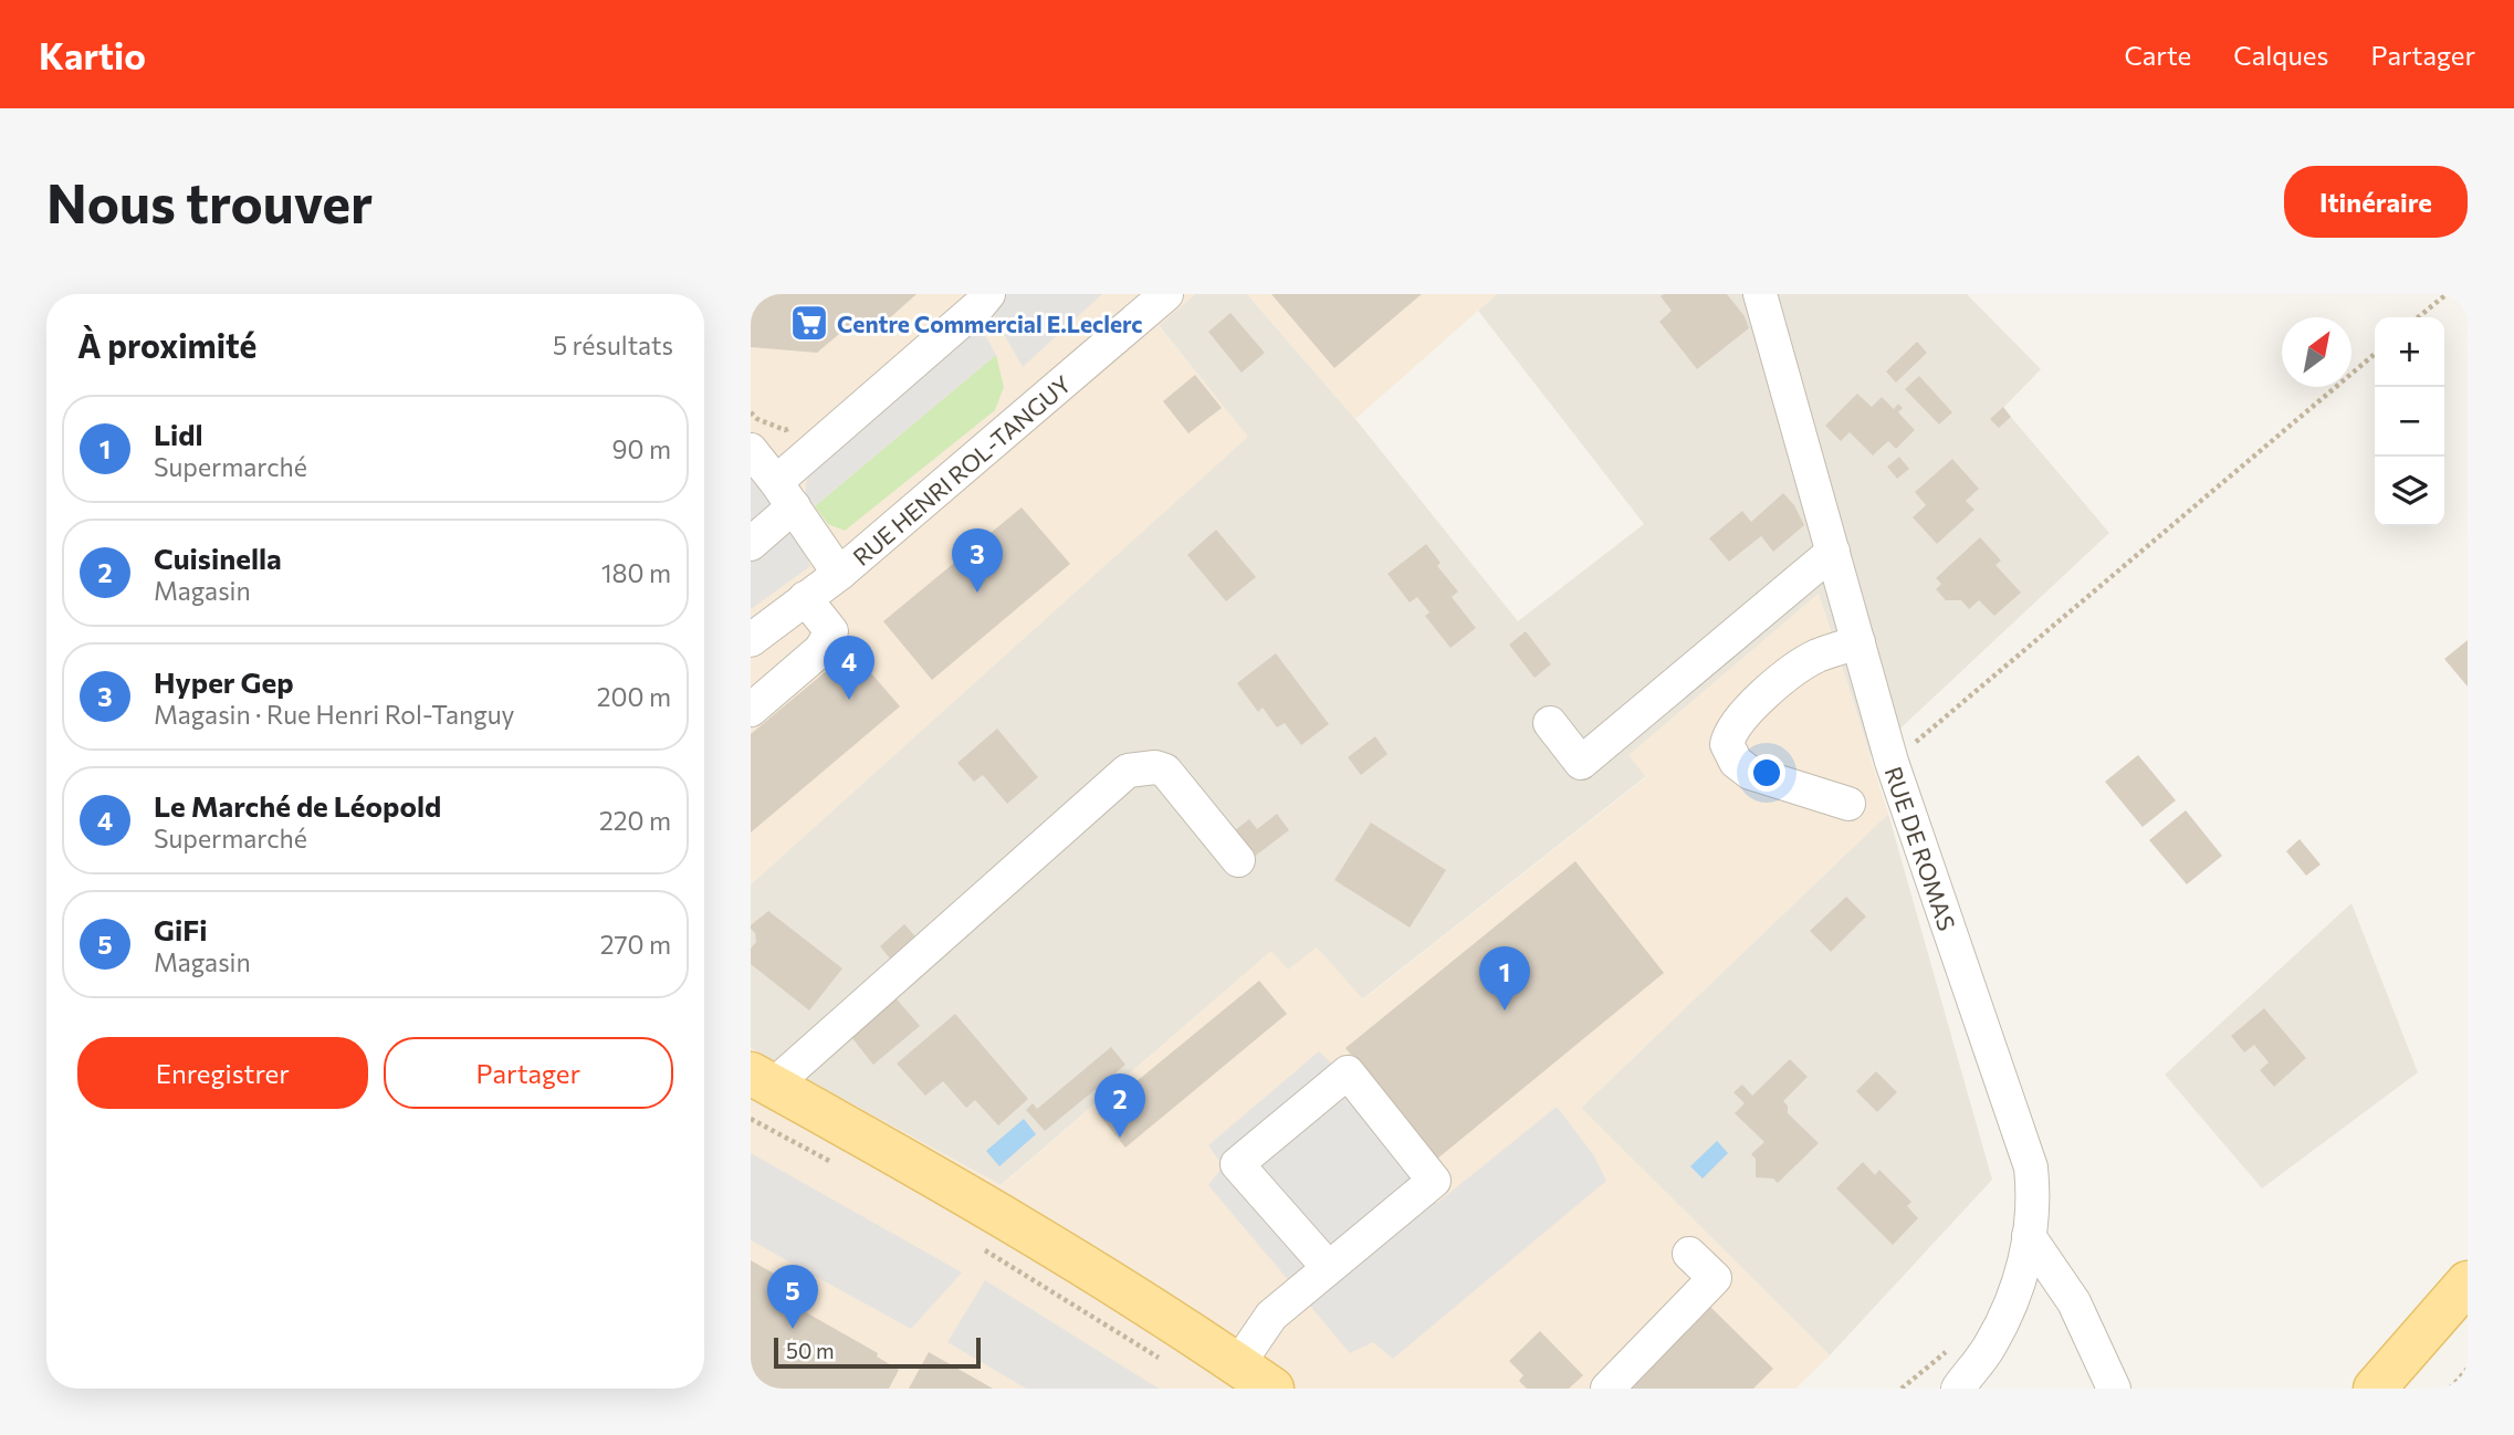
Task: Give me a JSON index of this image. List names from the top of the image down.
{
  "streets": {
    "street": ["RUE HENRI ROL-TANGUY", "RUE DE ROMAS"]
  },
  "places": {
    "supermarket": ["Centre Commercial E.Leclerc"]
  },
  "scale_bar": "50 m",
  "north": "top right",
  "page": {
    "header": "Kartio",
    "nav": ["Carte", "Calques", "Partager"],
    "buttons": [
      "Itinéraire",
      ["Enregistrer", "Partager"]
    ],
    "title": "Nous trouver",
    "heading": ["À proximité", "5 résultats"],
    "map_buttons": ["+", "−"],
    "list": [
      {
        "mark": "1",
        "name": "Lidl",
        "note": "Supermarché",
        "value": "90 m"
      },
      {
        "mark": "2",
        "name": "Cuisinella",
        "note": "Magasin",
        "value": "180 m"
      },
      {
        "mark": "3",
        "name": "Hyper Gep",
        "note": "Magasin · Rue Henri Rol-Tanguy",
        "value": "200 m"
      },
      {
        "mark": "4",
        "name": "Le Marché de Léopold",
        "note": "Supermarché",
        "value": "220 m"
      },
      {
        "mark": "5",
        "name": "GiFi",
        "note": "Magasin",
        "value": "270 m"
      }
    ],
    "pins": [
      "3",
      "4",
      "1",
      "2",
      "5"
    ],
    "scale": "50 m"
  }
}
